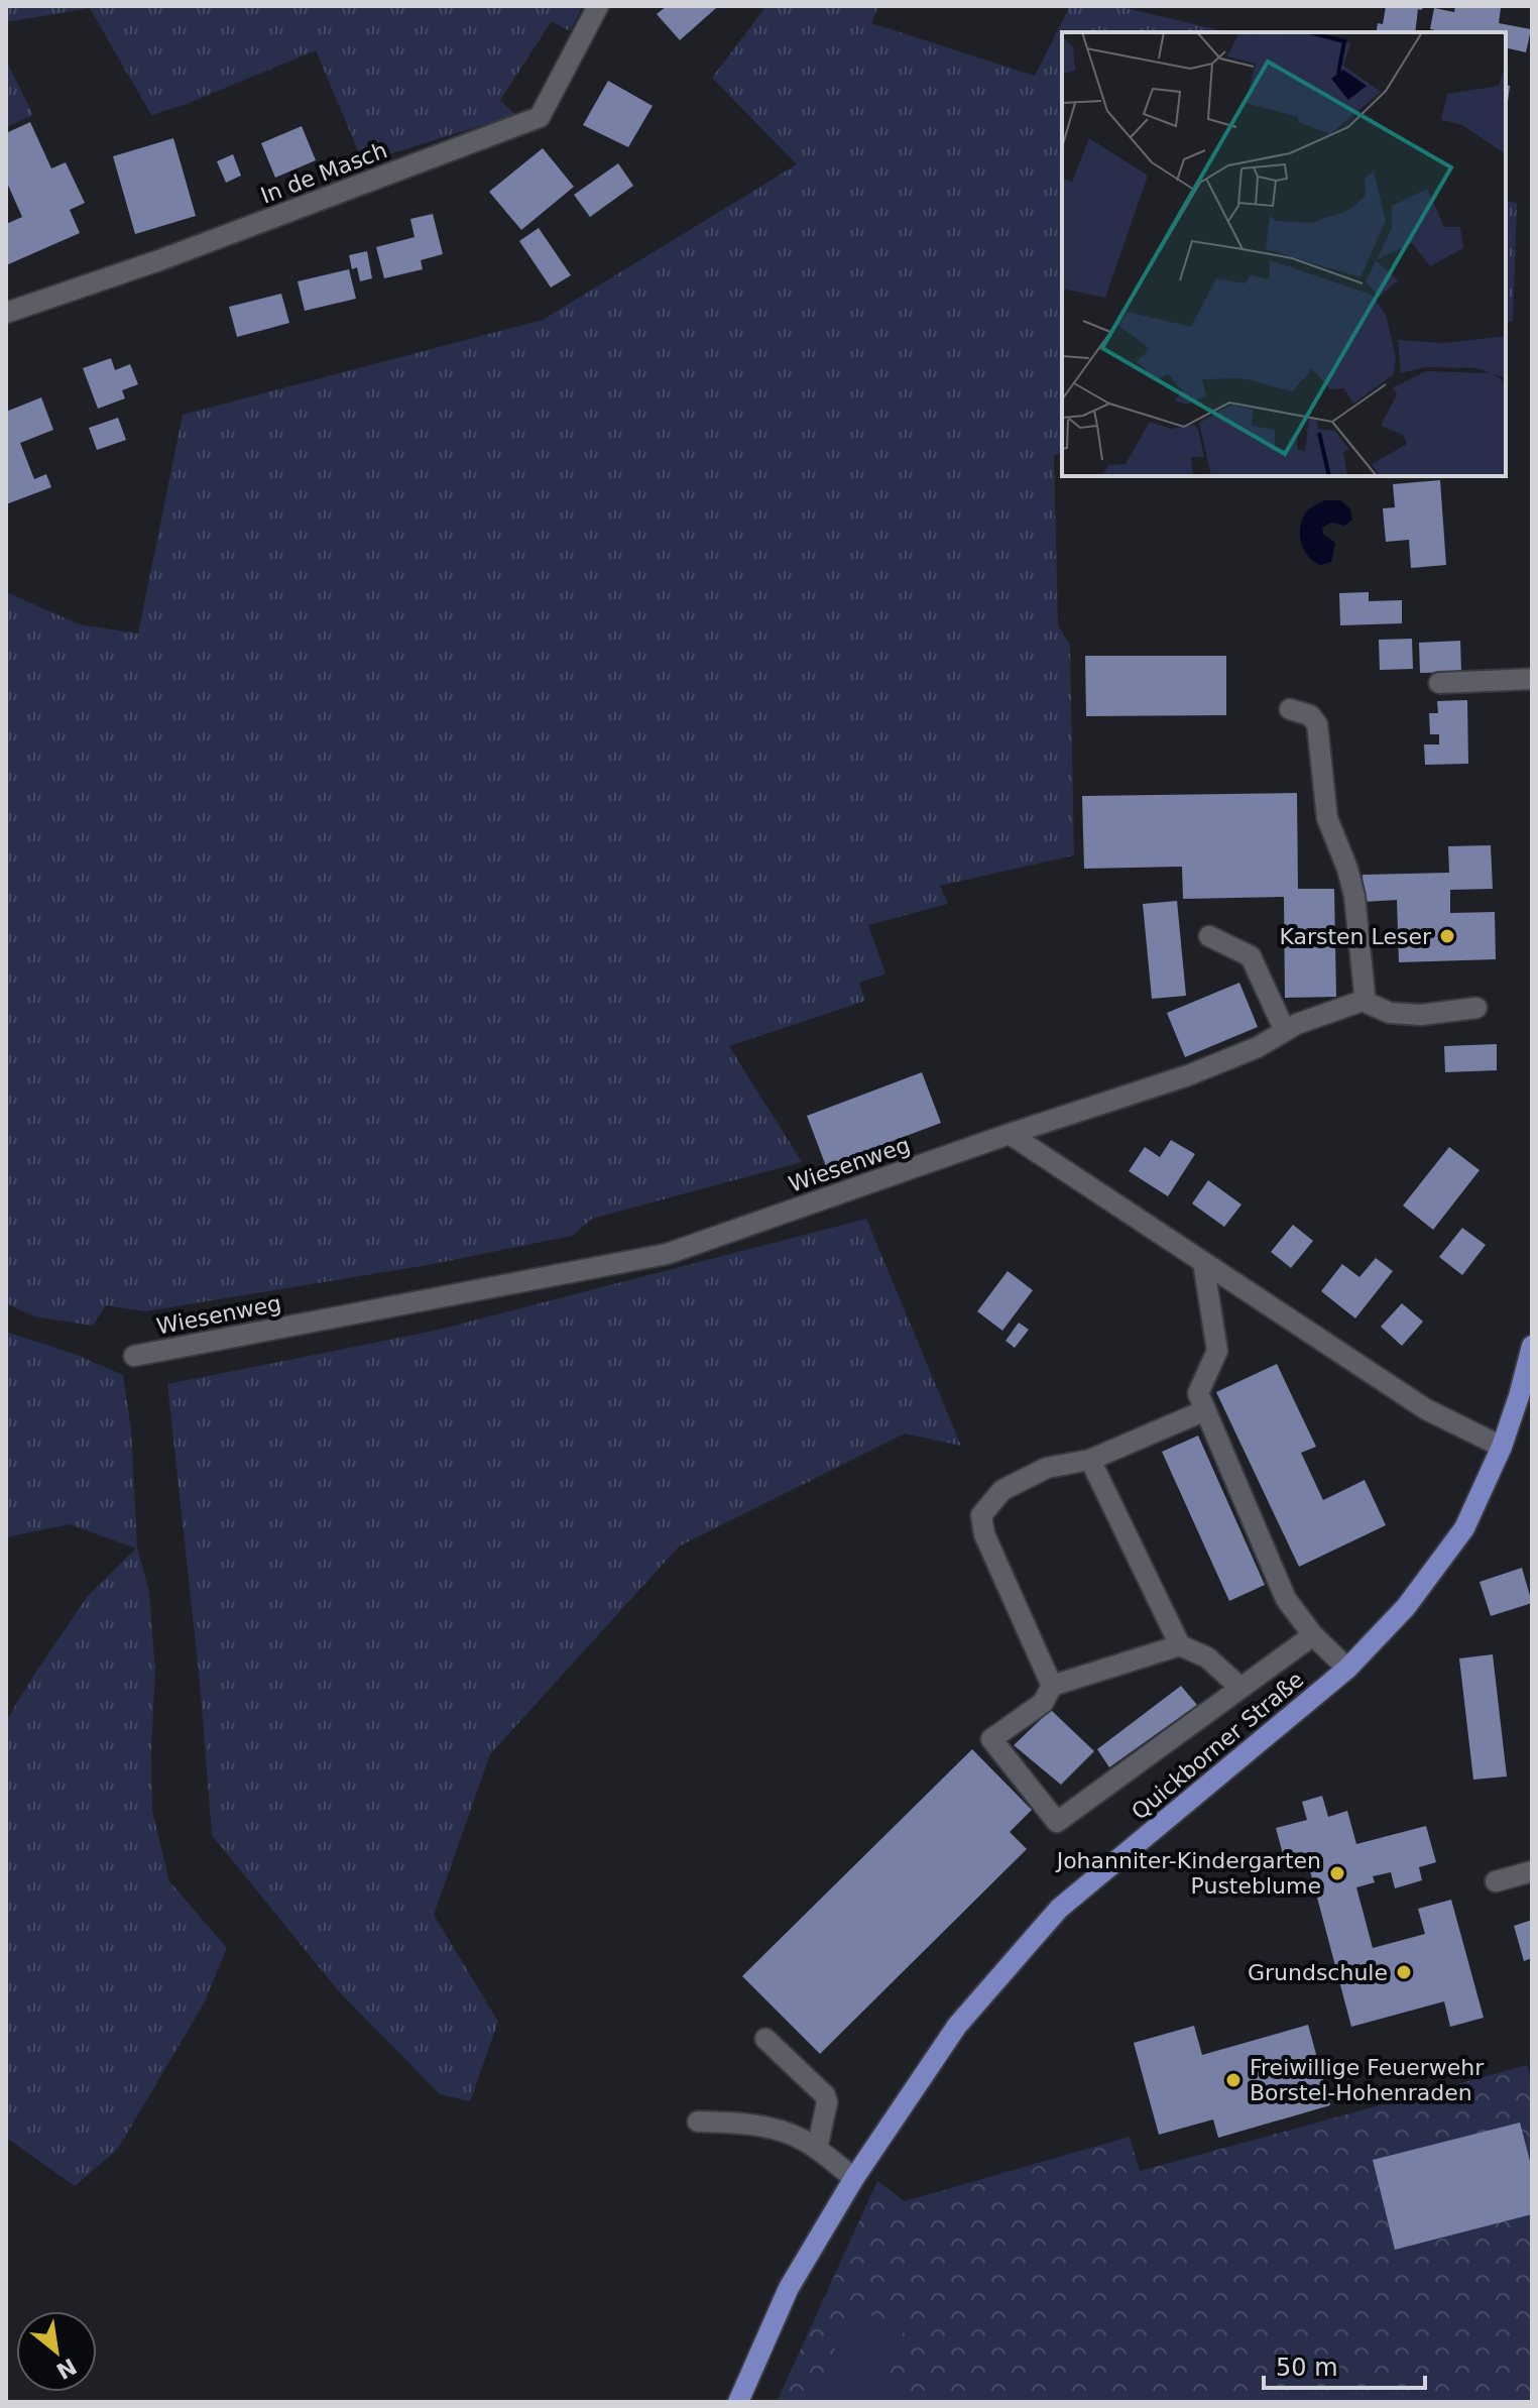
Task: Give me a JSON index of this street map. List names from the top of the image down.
{
  "streets": {
    "main road": ["Quickborner Straße"],
    "street": ["In de Masch", "Wiesenweg"]
  },
  "places": [
    "Karsten Leser",
    "Johanniter-Kindergarten Pusteblume",
    "Grundschule",
    "Freiwillige Feuerwehr Borstel-Hohenraden"
  ],
  "scale_bar": "50 m",
  "north": "bottom right"
}
